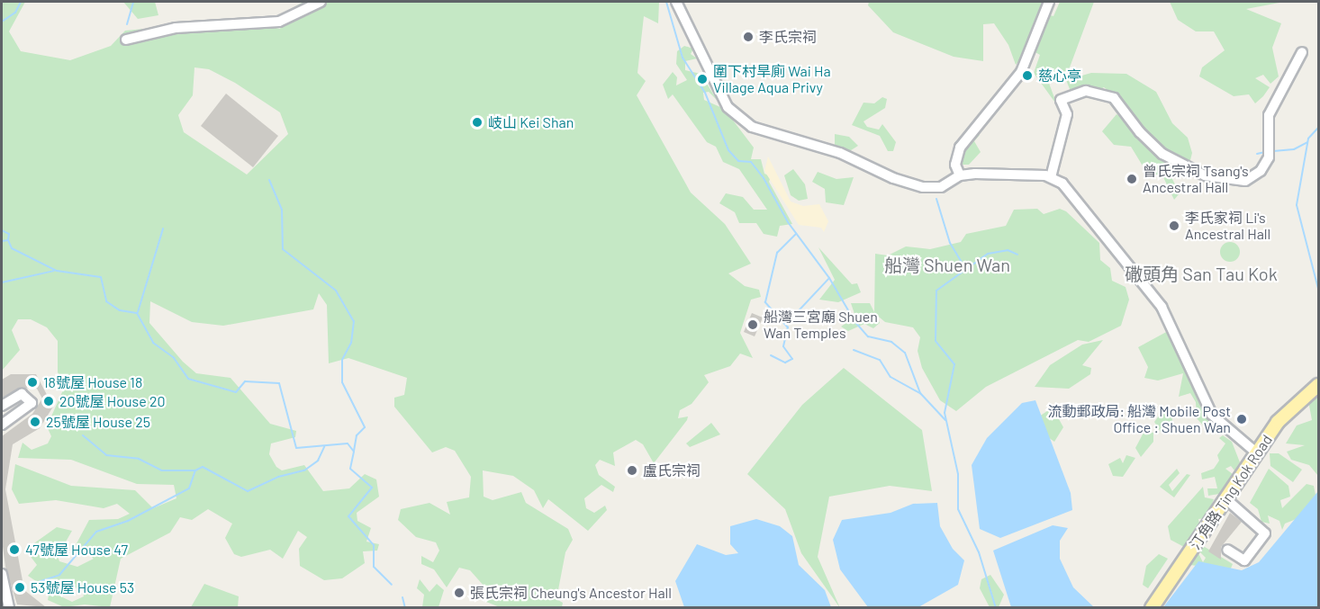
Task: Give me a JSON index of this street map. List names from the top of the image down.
{
  "streets": {
    "main road": ["汀角路 Ting Kok Road"]
  },
  "districts": ["船灣 Shuen Wan", "䃟頭角 San Tau Kok"],
  "places": [
    "李氏宗祠",
    "慈心亭",
    "圍下村旱廁 Wai Ha Village Aqua Privy",
    "岐山 Kei Shan",
    "曾氏宗祠 Tsang's Ancestral Hall",
    "李氏家祠 Li's Ancestral Hall",
    "船灣三宮廟 Shuen Wan Temples",
    "18號屋 House 18",
    "20號屋 House 20",
    "流動郵政局: 船灣 Mobile Post Office : Shuen Wan",
    "25號屋 House 25",
    "盧氏宗祠",
    "47號屋 House 47",
    "53號屋 House 53",
    "張氏宗祠 Cheung's Ancestor Hall"
  ]
}
